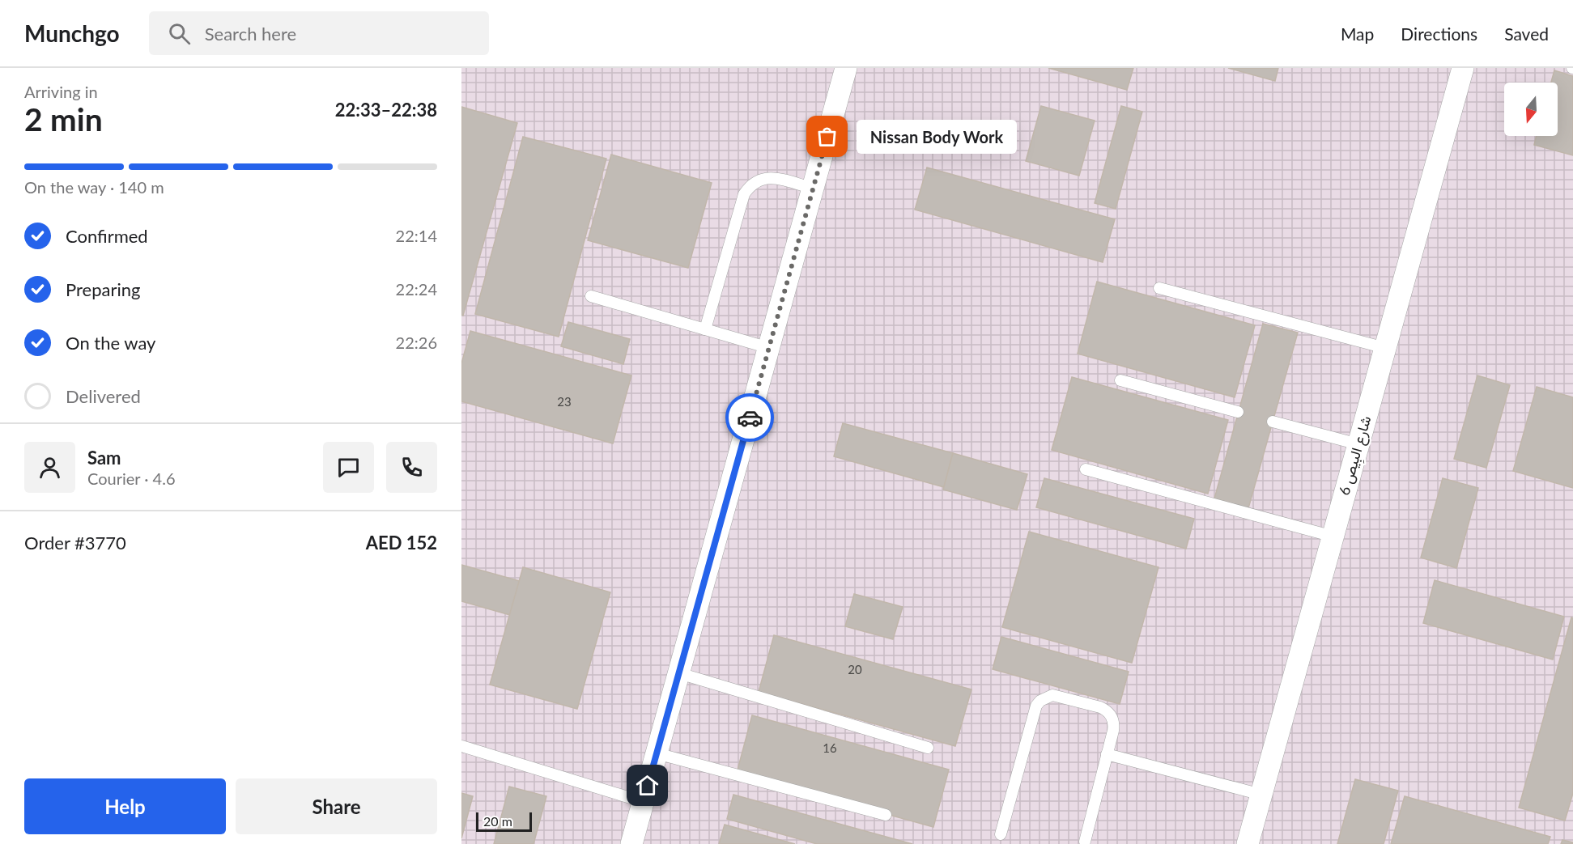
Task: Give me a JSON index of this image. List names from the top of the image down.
{
  "streets": {
    "street": ["شارع البِيص 6"]
  },
  "places": ["Nissan Body Work"],
  "house_numbers": ["23", "20", "16"],
  "scale_bar": "20 m",
  "north": "bottom",
  "page": {
    "header": "Munchgo",
    "search": "Search here",
    "nav": ["Map", "Directions", "Saved"],
    "heading": ["2 min", "Arriving in", "22:33–22:38"],
    "panel": [
      "Sam",
      "Courier · 4.6",
      "Order #3770",
      "AED 152"
    ],
    "bubble": "Nissan Body Work",
    "bar": "On the way · 140 m",
    "list": [
      ["Confirmed", "22:14"],
      ["Preparing", "22:24"],
      ["On the way", "22:26"],
      "Delivered"
    ],
    "buttons": ["Help", "Share"],
    "scale": "20 m"
  }
}
